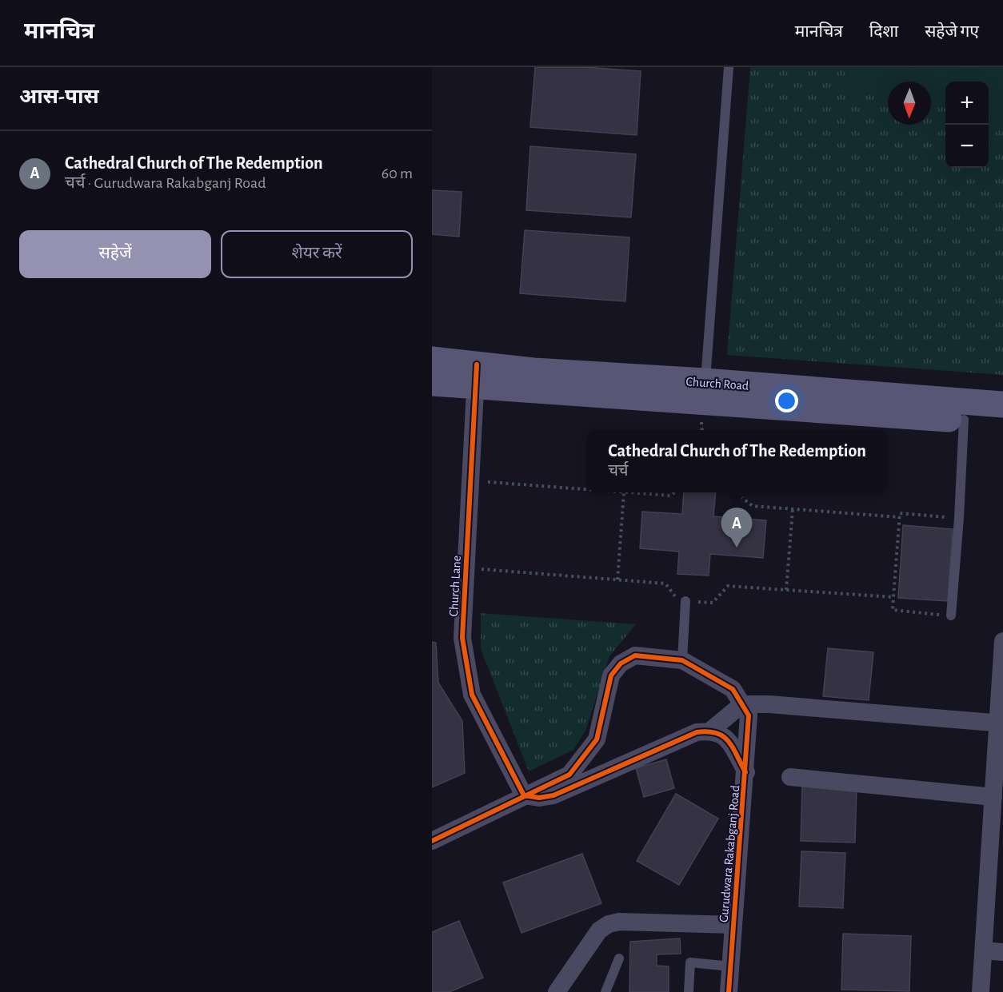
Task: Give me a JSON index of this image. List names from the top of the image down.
{
  "streets": {
    "street": ["Church Road", "Church Lane", "Gurudwara Rakabganj Road"]
  },
  "crossings": [
    ["Church Road", "Church Lane"],
    ["Church Lane", "Gurudwara Rakabganj Road"]
  ],
  "north": "bottom",
  "page": {
    "header": "मानचित्र",
    "nav": ["मानचित्र", "दिशा", "सहेजे गए"],
    "heading": "आस-पास",
    "map_buttons": ["+", "−"],
    "list": [
      {
        "mark": "A",
        "name": "Cathedral Church of The Redemption",
        "note": "चर्च · Gurudwara Rakabganj Road",
        "value": "60 m"
      }
    ],
    "buttons": ["सहेजें", "शेयर करें"],
    "popup": ["Cathedral Church of The Redemption", "चर्च"],
    "pins": "A"
  }
}
